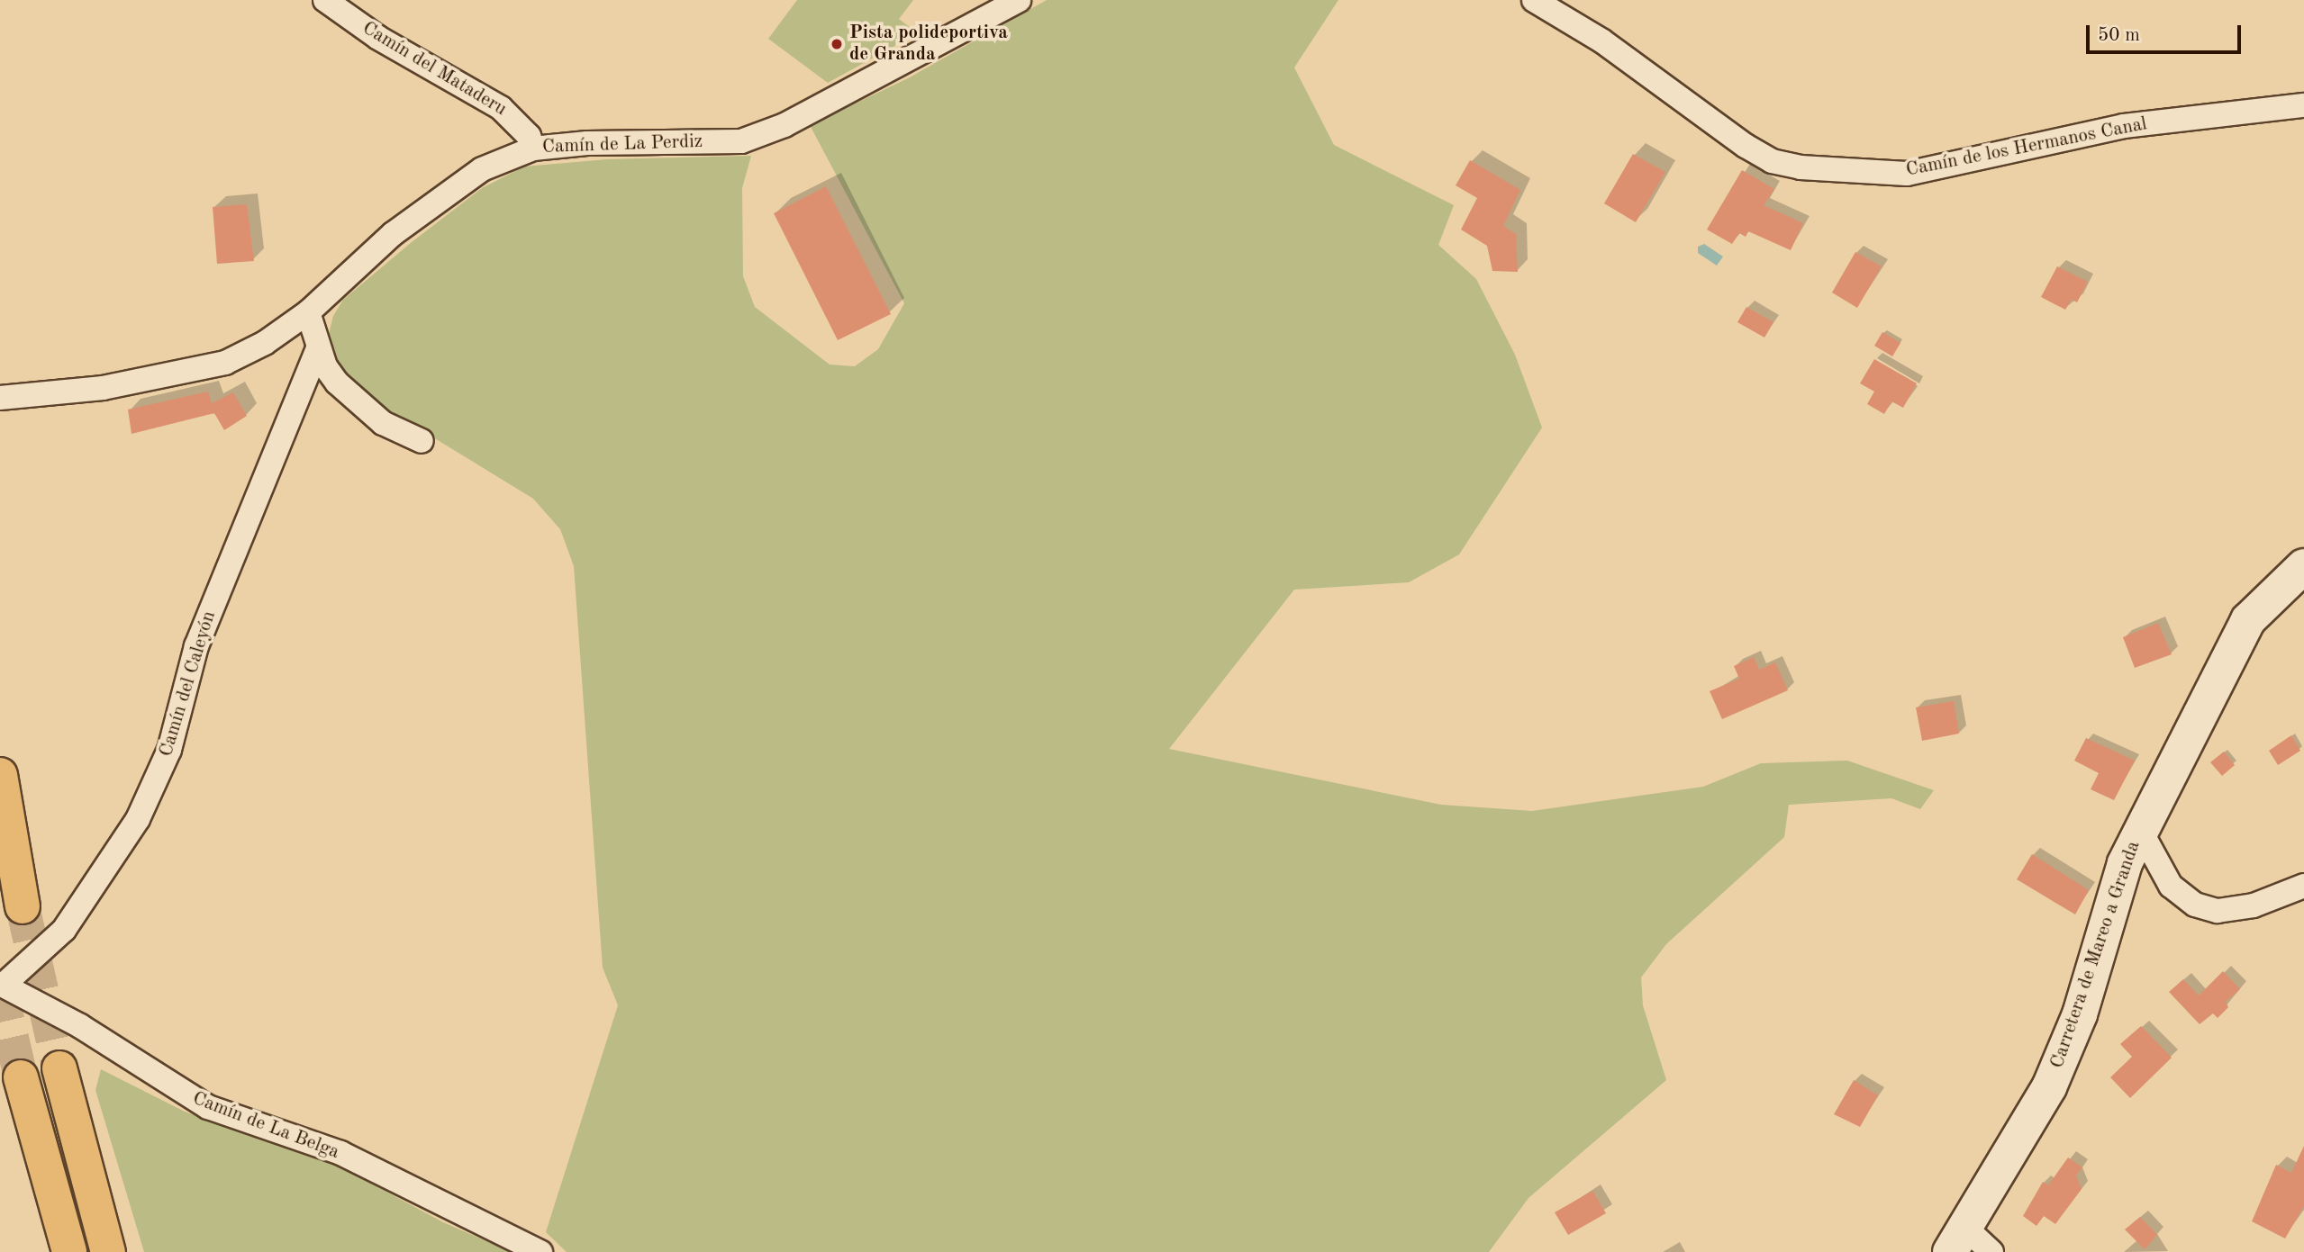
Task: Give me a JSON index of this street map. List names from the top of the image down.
{
  "streets": {
    "street": [
      "Camín del Mataderu",
      "Camín de La Perdiz",
      "Camín de los Hermanos Canal",
      "Camín del Caleyón",
      "Carretera de Mareo a Granda",
      "Camín de La Belga"
    ]
  },
  "crossings": [
    ["Camín del Mataderu", "Camín de La Perdiz"],
    ["Camín del Caleyón", "Camín de La Belga"]
  ],
  "places": ["Pista polideportiva de Granda"],
  "scale_bar": "50 m"
}
